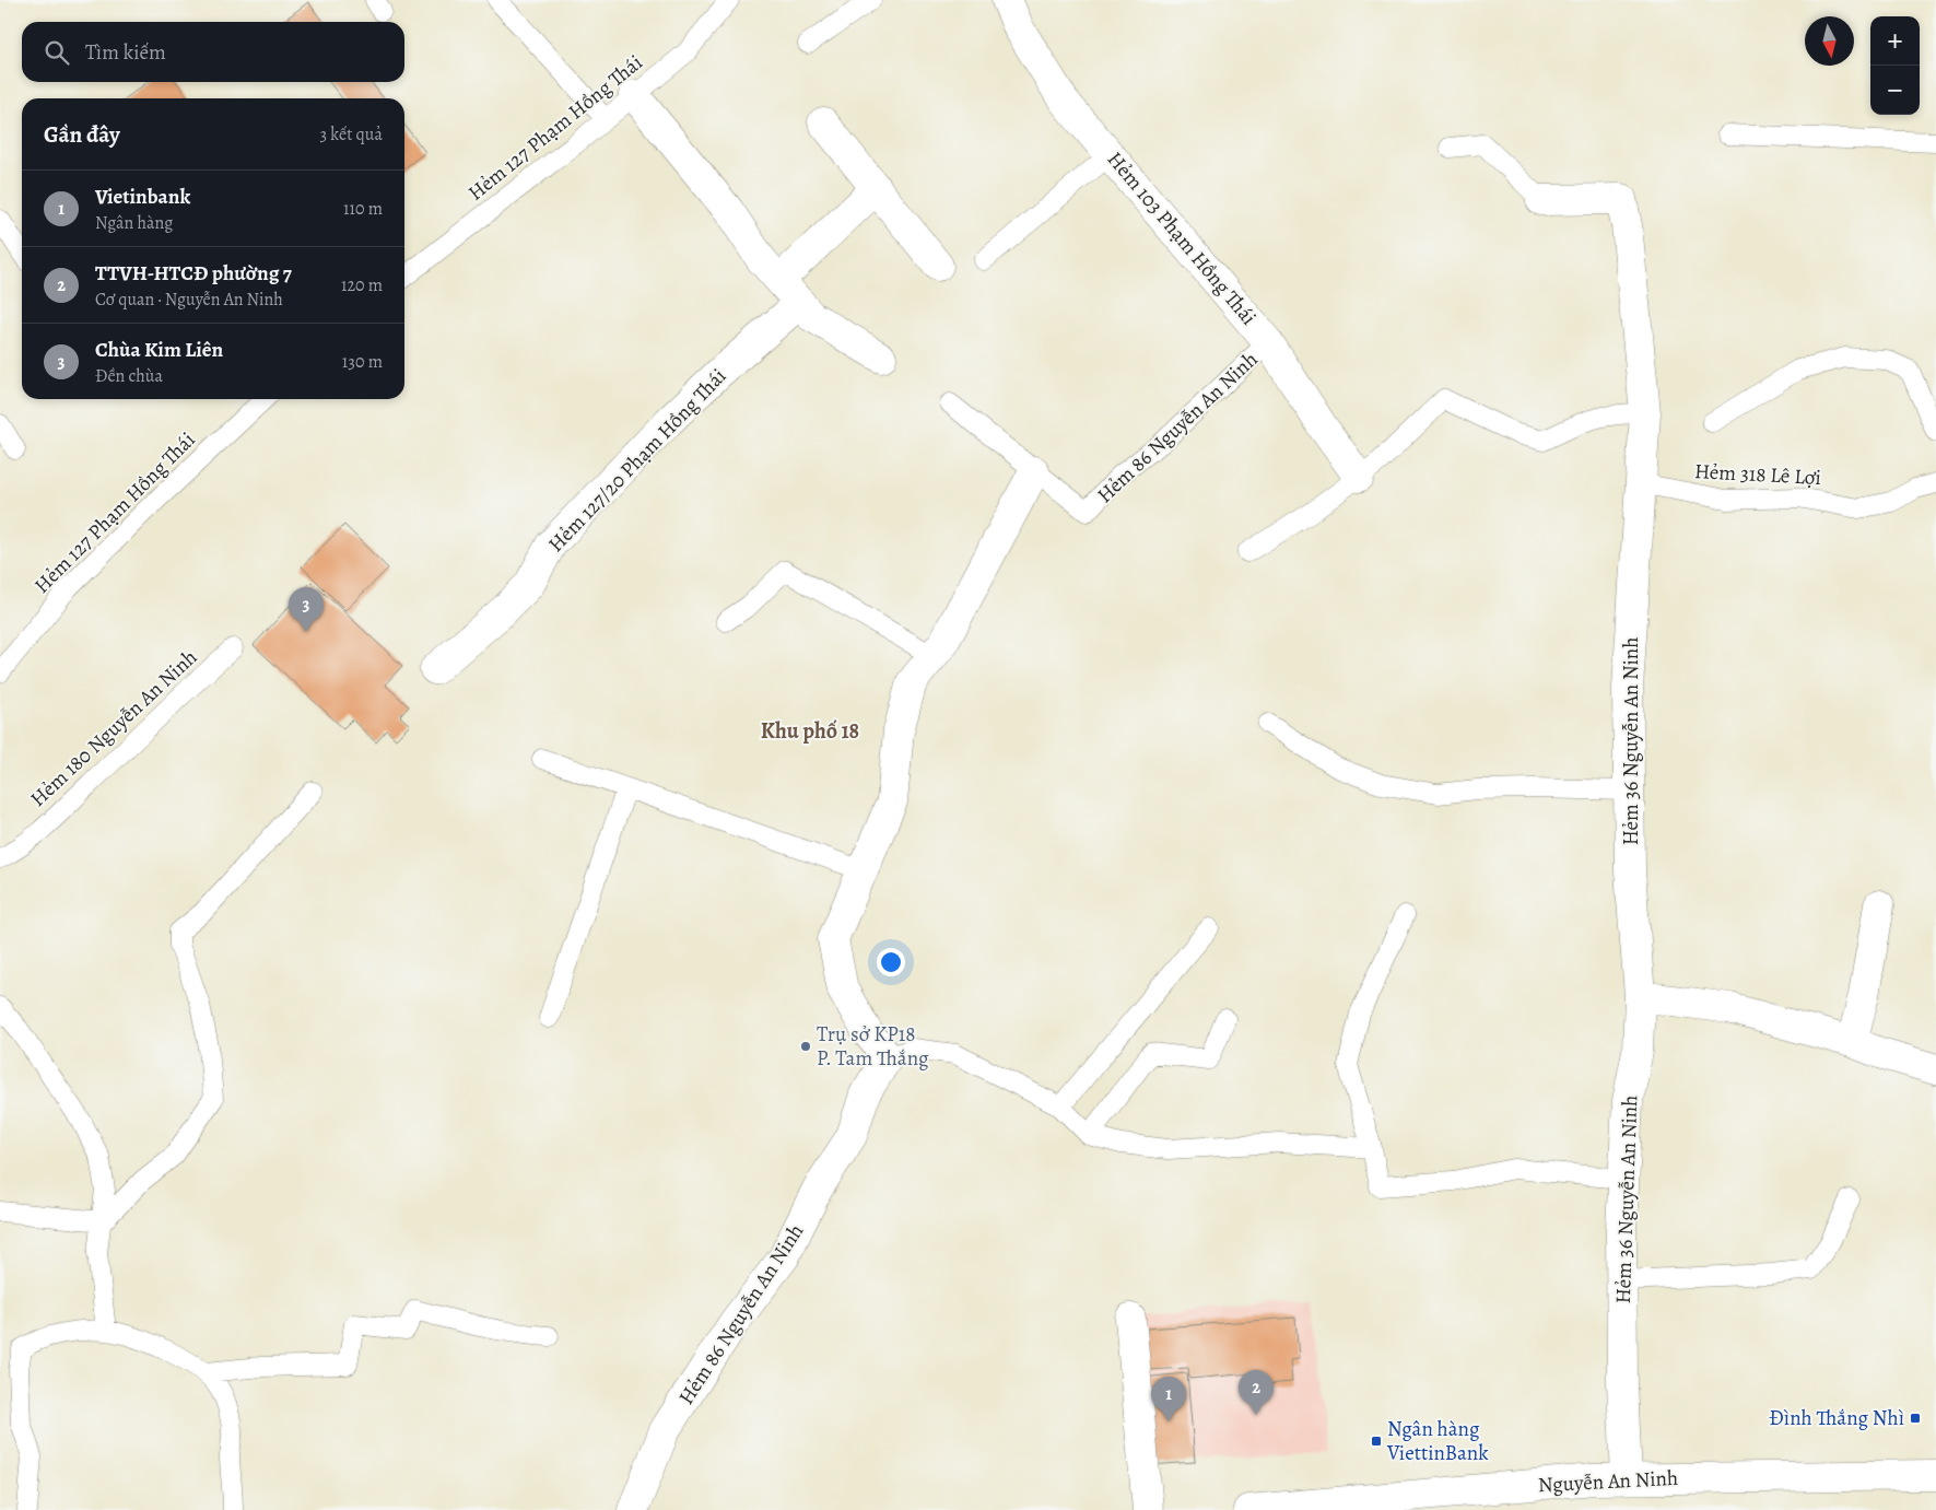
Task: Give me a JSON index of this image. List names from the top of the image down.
{
  "streets": {
    "street": [
      "Hẻm 103 Phạm Hồng Thái",
      "Hẻm 86 Nguyễn An Ninh",
      "Hẻm 127/20 Phạm Hồng Thái",
      "Hẻm 36 Nguyễn An Ninh",
      "Nguyễn An Ninh"
    ],
    "lane": ["Hẻm 127 Phạm Hồng Thái", "Hẻm 318 Lê Lợi", "Hẻm 180 Nguyễn An Ninh"]
  },
  "crossings": [
    ["Hẻm 103 Phạm Hồng Thái", "Hẻm 86 Nguyễn An Ninh"],
    ["Hẻm 318 Lê Lợi", "Hẻm 36 Nguyễn An Ninh"],
    ["Hẻm 36 Nguyễn An Ninh", "Nguyễn An Ninh"]
  ],
  "districts": ["Khu phố 18"],
  "places": {
    "other": ["Trụ sở KP18 P. Tam Thắng"],
    "transit": ["Đình Thắng Nhì", "Ngân hàng ViettinBank"]
  },
  "north": "bottom",
  "page": {
    "map_buttons": ["+", "−"],
    "search": "Tìm kiếm",
    "heading": ["Gần đây", "3 kết quả"],
    "list": [
      {
        "mark": "1",
        "name": "Vietinbank",
        "note": "Ngân hàng",
        "value": "110 m"
      },
      {
        "mark": "2",
        "name": "TTVH-HTCĐ phường 7",
        "note": "Cơ quan · Nguyễn An Ninh",
        "value": "120 m"
      },
      {
        "mark": "3",
        "name": "Chùa Kim Liên",
        "note": "Đền chùa",
        "value": "130 m"
      }
    ],
    "pins": ["3", "2", "1"]
  }
}
